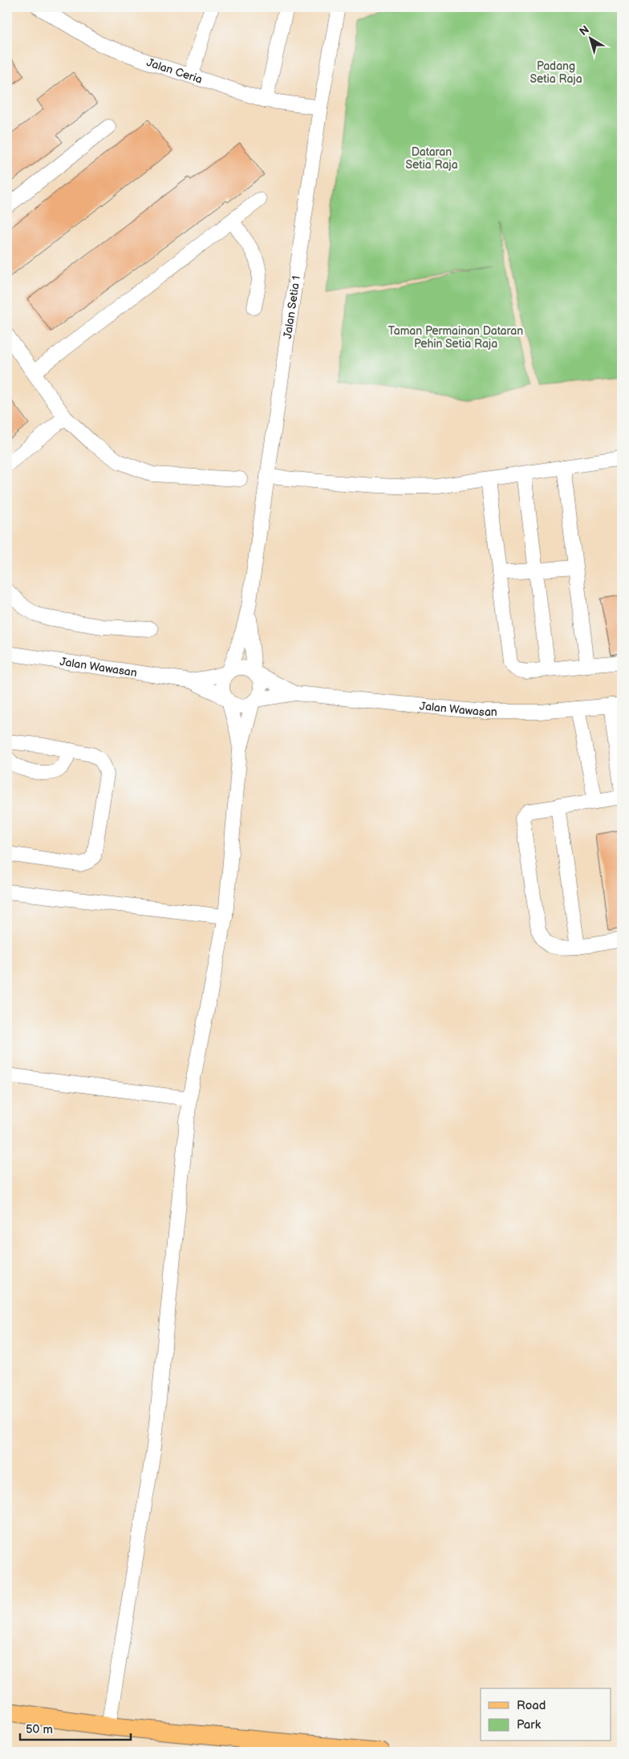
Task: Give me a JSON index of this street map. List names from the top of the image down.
{
  "streets": {
    "street": ["Jalan Ceria", "Jalan Setia 1", "Jalan Wawasan"]
  },
  "crossings": [
    ["Jalan Ceria", "Jalan Setia 1"],
    ["Jalan Setia 1", "Jalan Wawasan"]
  ],
  "parks": ["Padang Setia Raja", "Dataran Setia Raja", "Taman Permainan Dataran Pehin Setia Raja"],
  "legend": ["Road", "Park"],
  "scale_bar": "50 m",
  "north": "top left"
}
